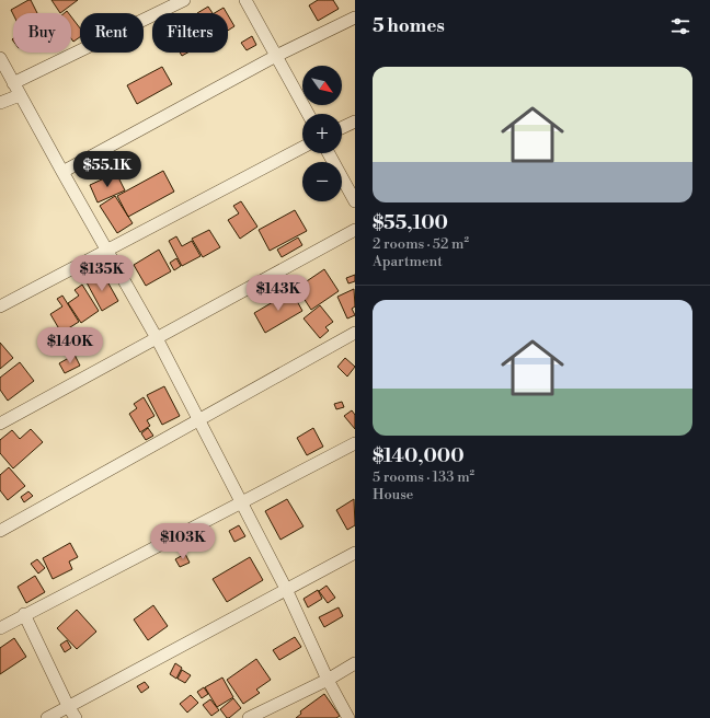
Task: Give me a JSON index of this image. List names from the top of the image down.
{
  "north": "bottom right",
  "page": {
    "heading": "5 homes",
    "chip": ["Buy", "Rent", "Filters"],
    "list": [
      {
        "name": "$55,100",
        "note": "2 rooms · 52 m² · Apartment"
      },
      {
        "name": "$140,000",
        "note": "5 rooms · 133 m² · House"
      }
    ],
    "map_buttons": ["+", "−"],
    "price": [
      "$55.1K",
      "$135K",
      "$143K",
      "$140K",
      "$103K"
    ]
  }
}
